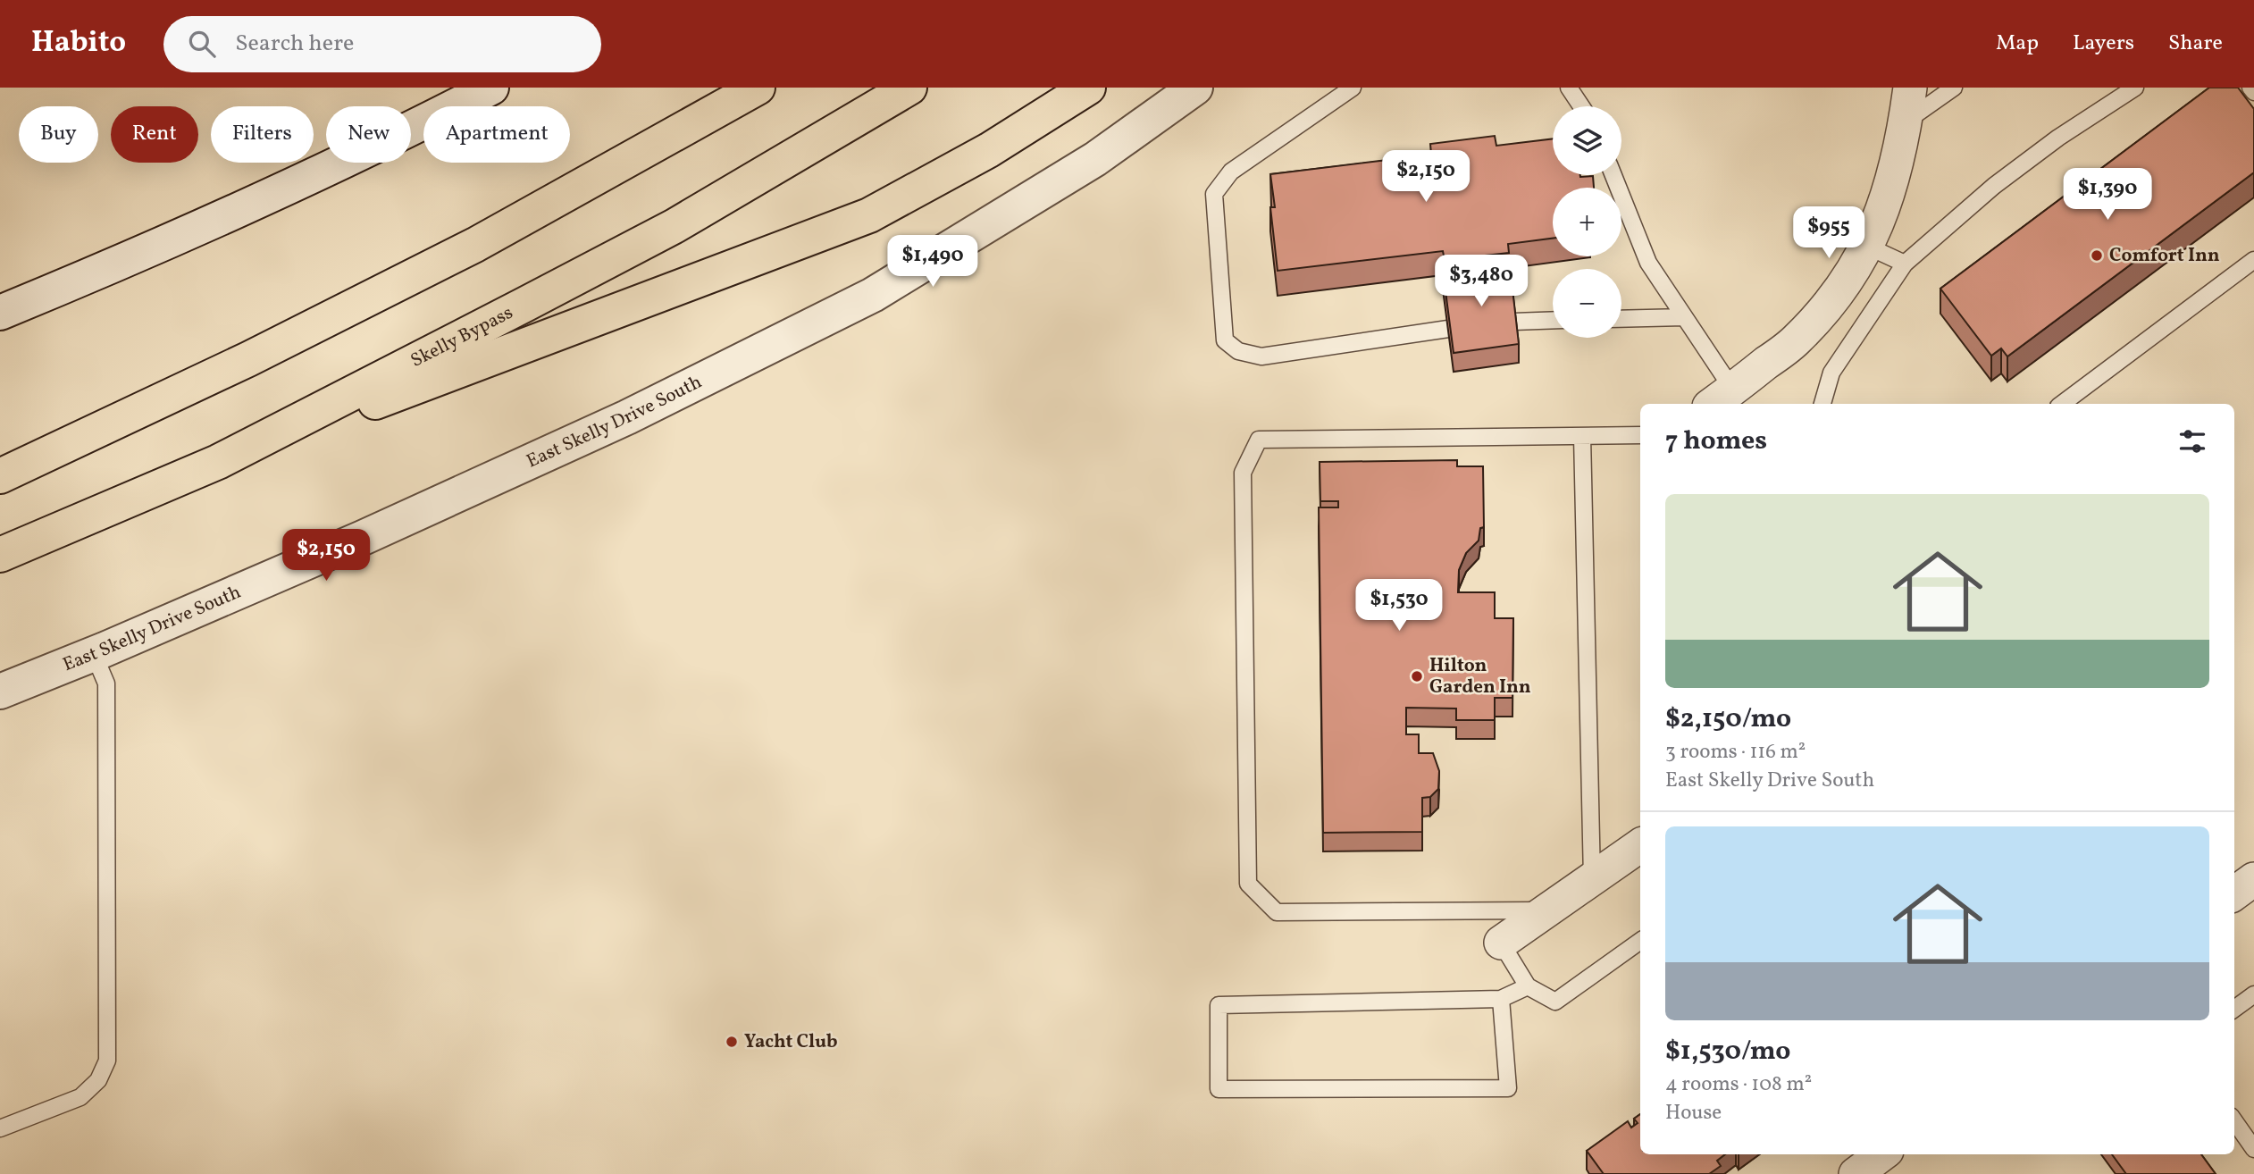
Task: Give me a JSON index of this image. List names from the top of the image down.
{
  "streets": {
    "highway": ["Skelly Bypass"],
    "street": ["East Skelly Drive South"]
  },
  "places": ["Comfort Inn", "Hilton Garden Inn", "Yacht Club"],
  "page": {
    "header": "Habito",
    "search": "Search here",
    "nav": ["Map", "Layers", "Share"],
    "map_buttons": ["+", "−"],
    "chip": [
      "Buy",
      "Rent",
      "Filters",
      "New",
      "Apartment"
    ],
    "price": [
      "$2,150",
      "$1,390",
      "$955",
      "$1,490",
      "$3,480",
      "$2,150",
      "$1,530"
    ],
    "heading": "7 homes",
    "list": [
      {
        "name": "$2,150/mo",
        "note": "3 rooms · 116 m² · East Skelly Drive South"
      },
      {
        "name": "$1,530/mo",
        "note": "4 rooms · 108 m² · House"
      }
    ]
  }
}
